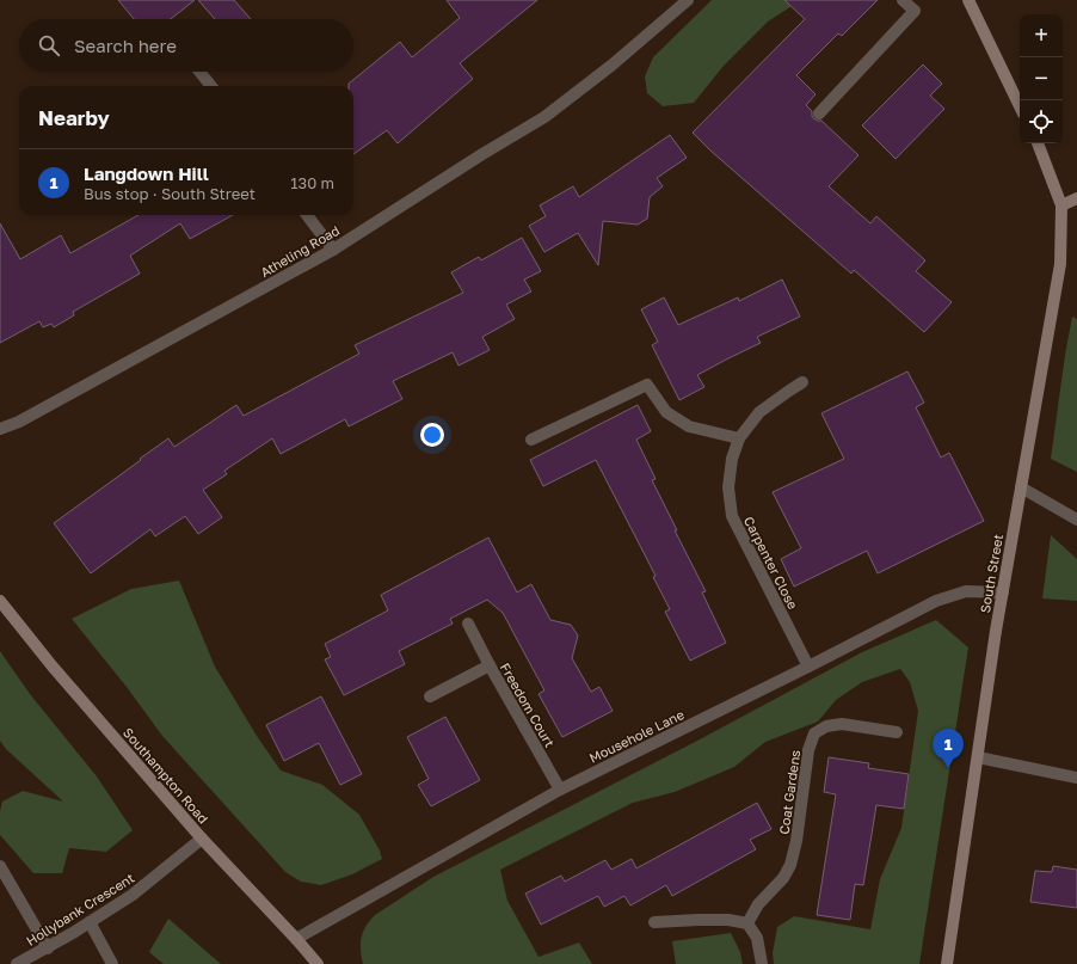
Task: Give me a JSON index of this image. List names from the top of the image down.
{
  "streets": {
    "street": [
      "Atheling Road",
      "Carpenter Close",
      "South Street",
      "Freedom Court",
      "Mousehole Lane",
      "Southampton Road",
      "Coat Gardens",
      "Hollybank Crescent"
    ]
  },
  "crossings": [
    ["Carpenter Close", "Mousehole Lane"],
    ["South Street", "Mousehole Lane"],
    ["Freedom Court", "Mousehole Lane"],
    ["Mousehole Lane", "Southampton Road"],
    ["Southampton Road", "Hollybank Crescent"]
  ],
  "page": {
    "map_buttons": ["+", "−"],
    "search": "Search here",
    "heading": "Nearby",
    "list": [
      {
        "mark": "1",
        "name": "Langdown Hill",
        "note": "Bus stop · South Street",
        "value": "130 m"
      }
    ],
    "pins": "1"
  }
}
